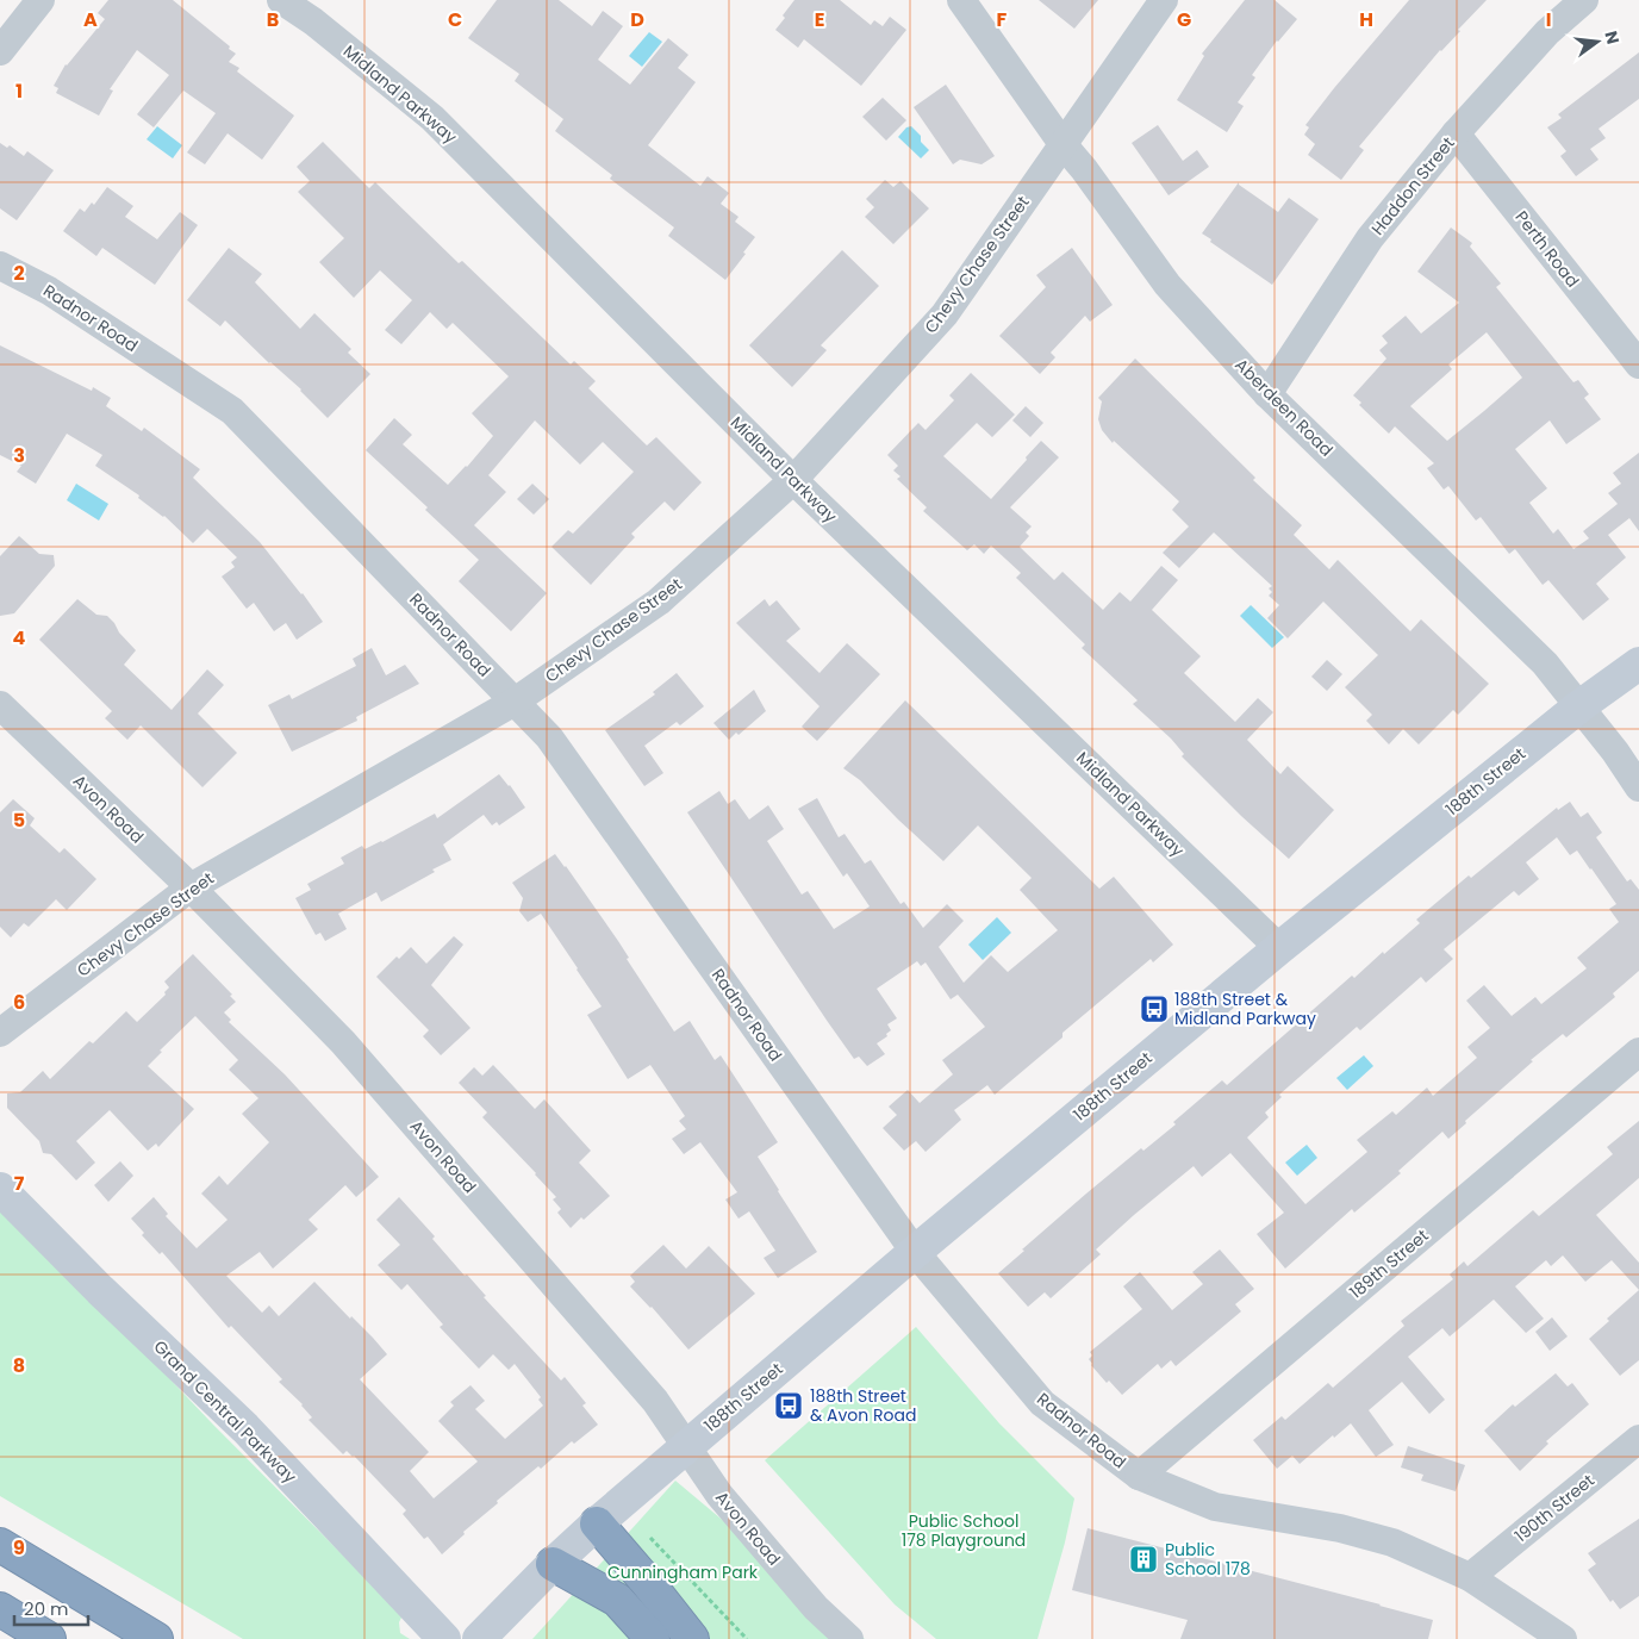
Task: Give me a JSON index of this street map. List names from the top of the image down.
{
  "streets": {
    "street": [
      "Midland Parkway",
      "Haddon Street",
      "Perth Road",
      "Chevy Chase Street",
      "Radnor Road",
      "Aberdeen Road",
      "188th Street",
      "Avon Road",
      "189th Street",
      "Grand Central Parkway",
      "190th Street"
    ]
  },
  "crossings": [
    ["Midland Parkway", "Chevy Chase Street"],
    ["Midland Parkway", "188th Street"],
    ["Haddon Street", "Perth Road"],
    ["Haddon Street", "Aberdeen Road"],
    ["Chevy Chase Street", "Radnor Road"],
    ["Chevy Chase Street", "Aberdeen Road"],
    ["Chevy Chase Street", "Avon Road"],
    ["Radnor Road", "188th Street"],
    ["Radnor Road", "189th Street"],
    ["Radnor Road", "190th Street"],
    ["Aberdeen Road", "188th Street"],
    ["188th Street", "Avon Road"]
  ],
  "parks": ["Public School 178 Playground", "Cunningham Park"],
  "places": {
    "bus stop": ["188th Street & Midland Parkway", "188th Street & Avon Road"],
    "building": ["Public School 178"]
  },
  "scale_bar": "20 m",
  "north": "right",
  "grid": {
    "columns": [
      "A",
      "B",
      "C",
      "D",
      "E",
      "F",
      "G",
      "H",
      "I"
    ],
    "rows": [
      "1",
      "2",
      "3",
      "4",
      "5",
      "6",
      "7",
      "8",
      "9"
    ]
  }
}
